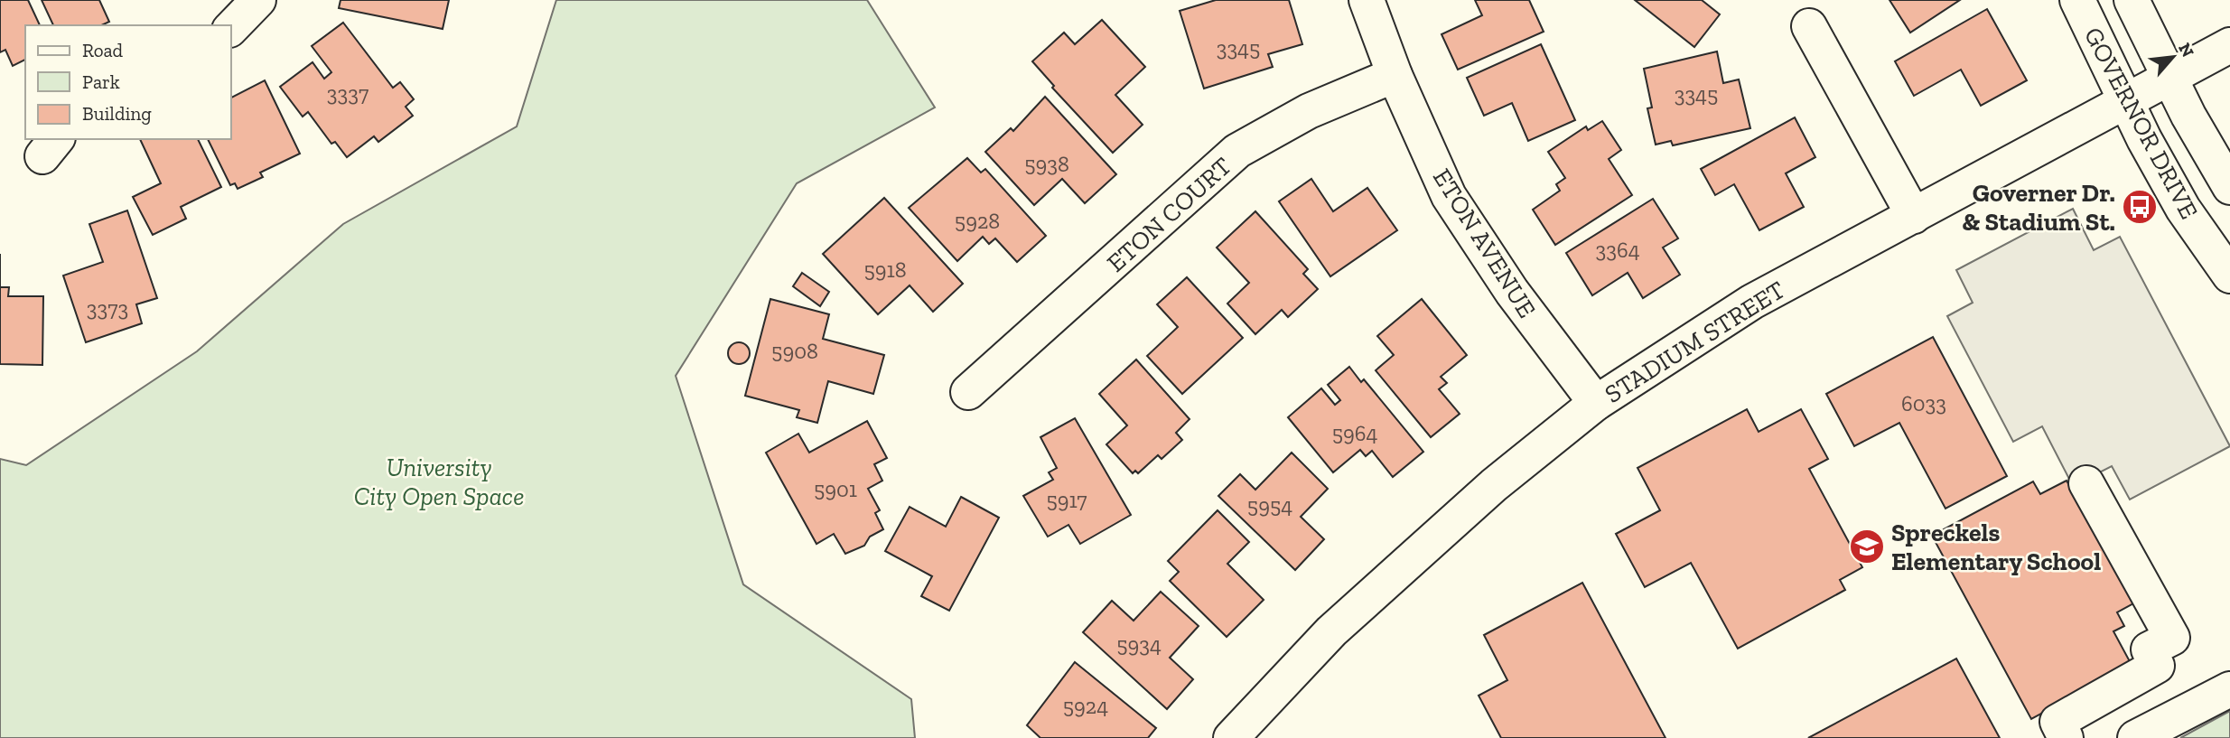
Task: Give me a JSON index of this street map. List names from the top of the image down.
{
  "streets": {
    "street": [
      "GOVERNOR DRIVE",
      "ETON COURT",
      "ETON AVENUE",
      "STADIUM STREET"
    ]
  },
  "crossings": [
    ["GOVERNOR DRIVE", "STADIUM STREET"],
    ["ETON COURT", "ETON AVENUE"],
    ["ETON AVENUE", "STADIUM STREET"]
  ],
  "parks": ["University City Open Space"],
  "places": {
    "bus stop": ["Governer Dr. & Stadium St."],
    "school or university": ["Spreckels Elementary School"]
  },
  "house_numbers": [
    "3345",
    "3337",
    "3345",
    "5938",
    "5928",
    "3364",
    "5918",
    "3373",
    "5908",
    "6033",
    "5964",
    "5901",
    "5917",
    "5954",
    "5934",
    "5924"
  ],
  "legend": ["Road", "Park", "Building"],
  "north": "top right"
}
